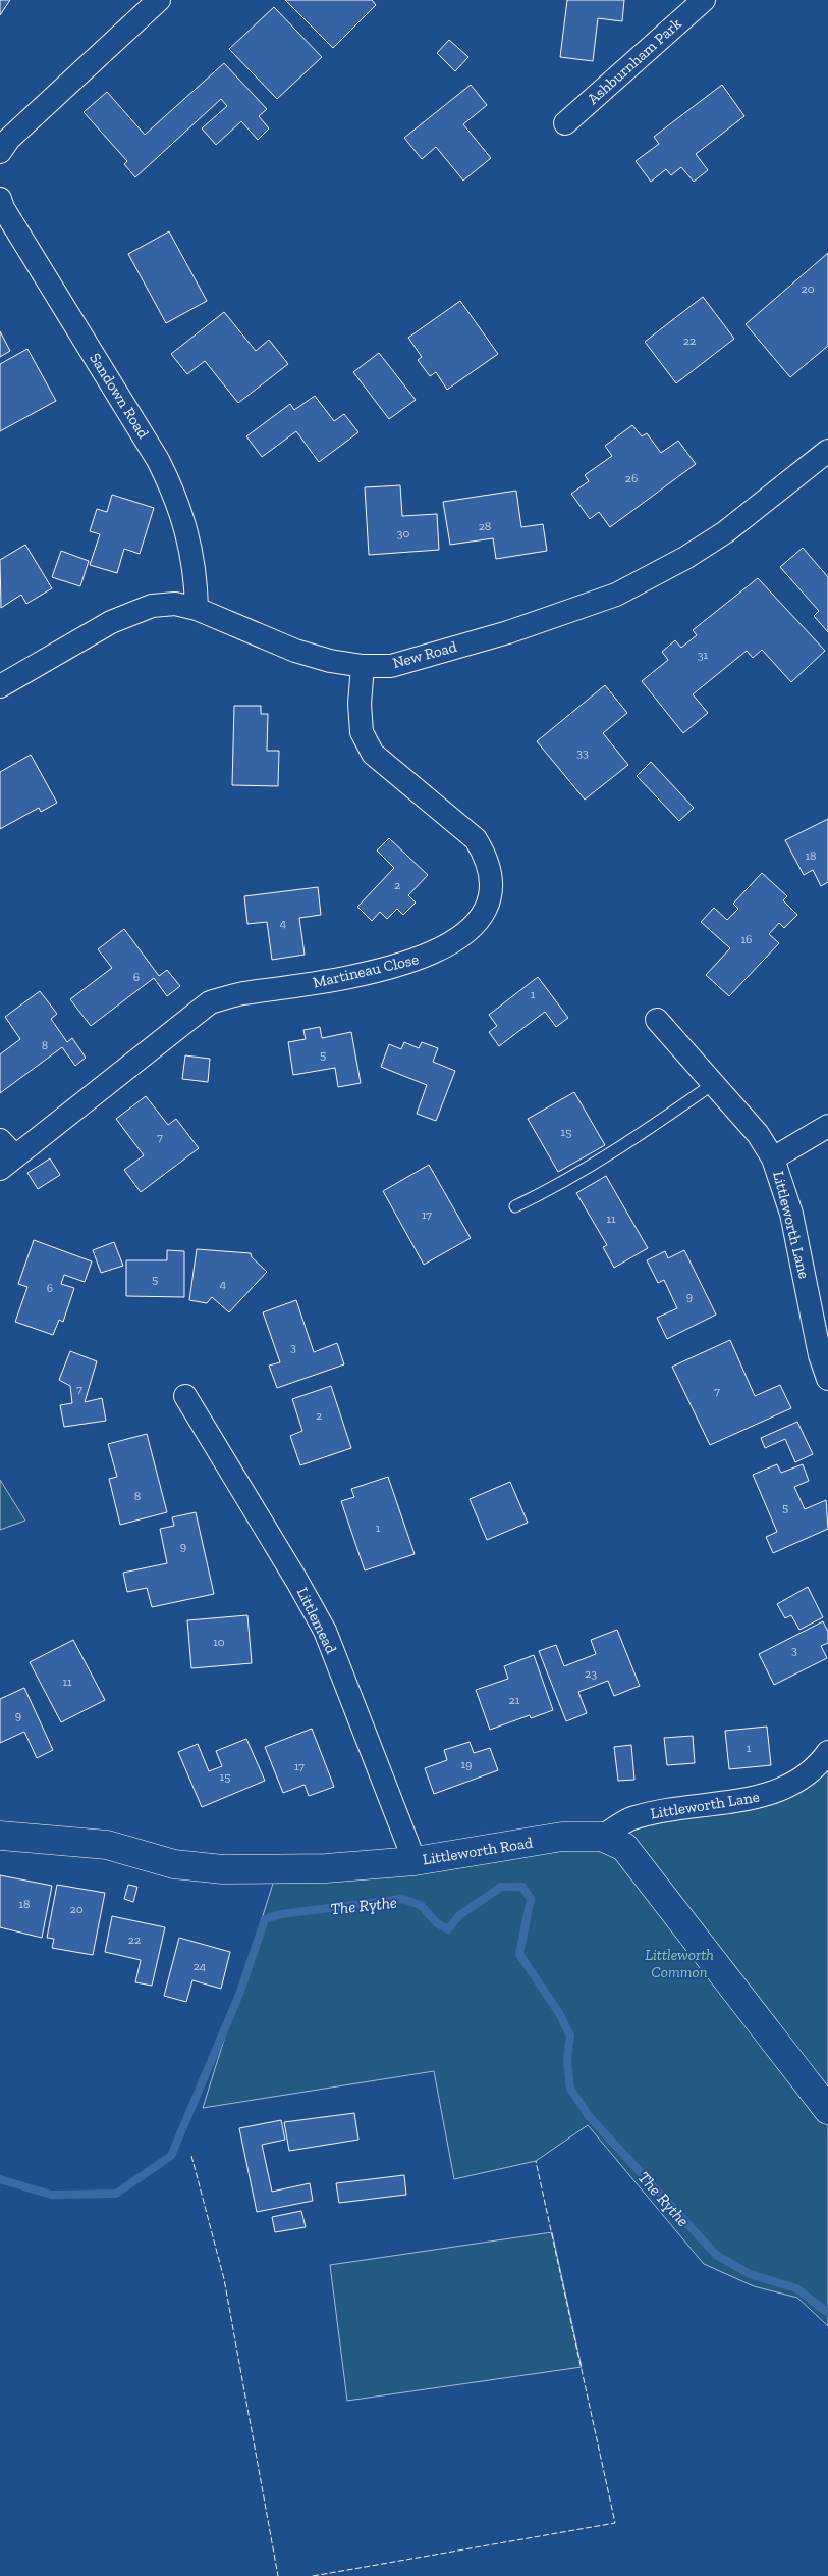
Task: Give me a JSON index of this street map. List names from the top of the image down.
{
  "streets": {
    "street": [
      "Ashburnham Park",
      "Sandown Road",
      "New Road",
      "Martineau Close",
      "Littleworth Lane",
      "Littlemead",
      "Littleworth Road"
    ]
  },
  "crossings": [
    ["Sandown Road", "New Road"],
    ["New Road", "Martineau Close"],
    ["Littleworth Lane", "Littleworth Road"],
    ["Littlemead", "Littleworth Road"]
  ],
  "water": ["The Rythe"],
  "parks": ["Littleworth Common"],
  "house_numbers": [
    "20",
    "22",
    "26",
    "28",
    "30",
    "31",
    "33",
    "18",
    "2",
    "4",
    "16",
    "6",
    "1",
    "8",
    "5",
    "15",
    "7",
    "17",
    "11",
    "5",
    "4",
    "6",
    "9",
    "3",
    "7",
    "7",
    "2",
    "8",
    "5",
    "1",
    "9",
    "10",
    "3",
    "23",
    "11",
    "21",
    "9",
    "1",
    "19",
    "17",
    "15",
    "18",
    "20",
    "22",
    "24"
  ]
}
